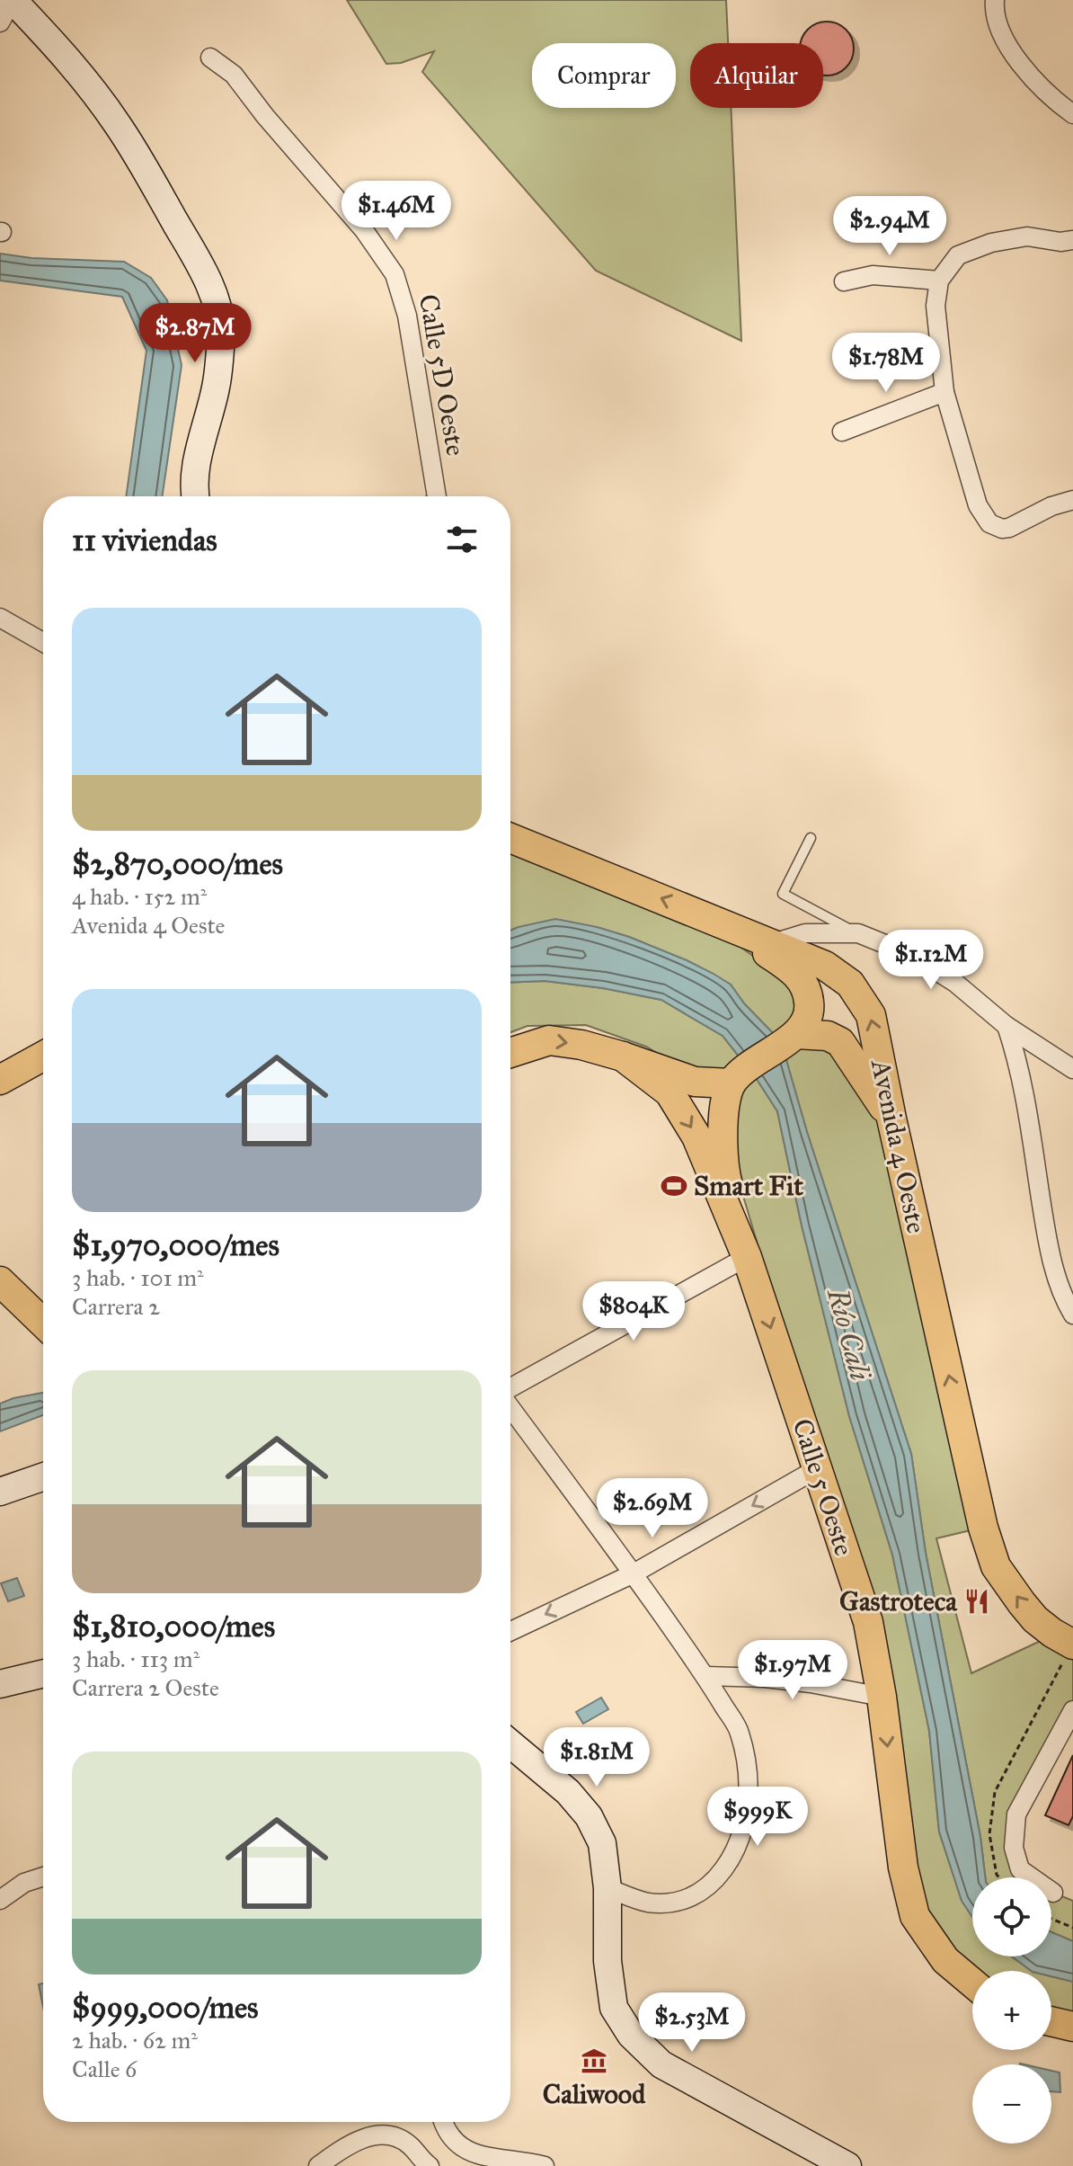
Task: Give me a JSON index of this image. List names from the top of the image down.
{
  "streets": {
    "main road": ["Avenida 4 Oeste", "Calle 5 Oeste"],
    "street": ["Calle 5D Oeste"]
  },
  "one_way": ["Avenida 4 Oeste", "Calle 5 Oeste"],
  "water": ["Río Cali"],
  "places": {
    "sports": ["Smart Fit"],
    "restaurant": ["Gastroteca"],
    "museum": ["Caliwood"]
  },
  "page": {
    "chip": ["Comprar", "Alquilar"],
    "price": [
      "$1.46M",
      "$2.94M",
      "$2.87M",
      "$1.78M",
      "$1.12M",
      "$804K",
      "$2.69M",
      "$1.97M",
      "$1.81M",
      "$999K",
      "$2.53M"
    ],
    "heading": "11 viviendas",
    "list": [
      {
        "name": "$2,870,000/mes",
        "note": "4 hab. · 152 m² · Avenida 4 Oeste"
      },
      {
        "name": "$1,970,000/mes",
        "note": "3 hab. · 101 m² · Carrera 2"
      },
      {
        "name": "$1,810,000/mes",
        "note": "3 hab. · 113 m² · Carrera 2 Oeste"
      },
      {
        "name": "$999,000/mes",
        "note": "2 hab. · 62 m² · Calle 6"
      }
    ],
    "map_buttons": ["+", "−"]
  }
}
